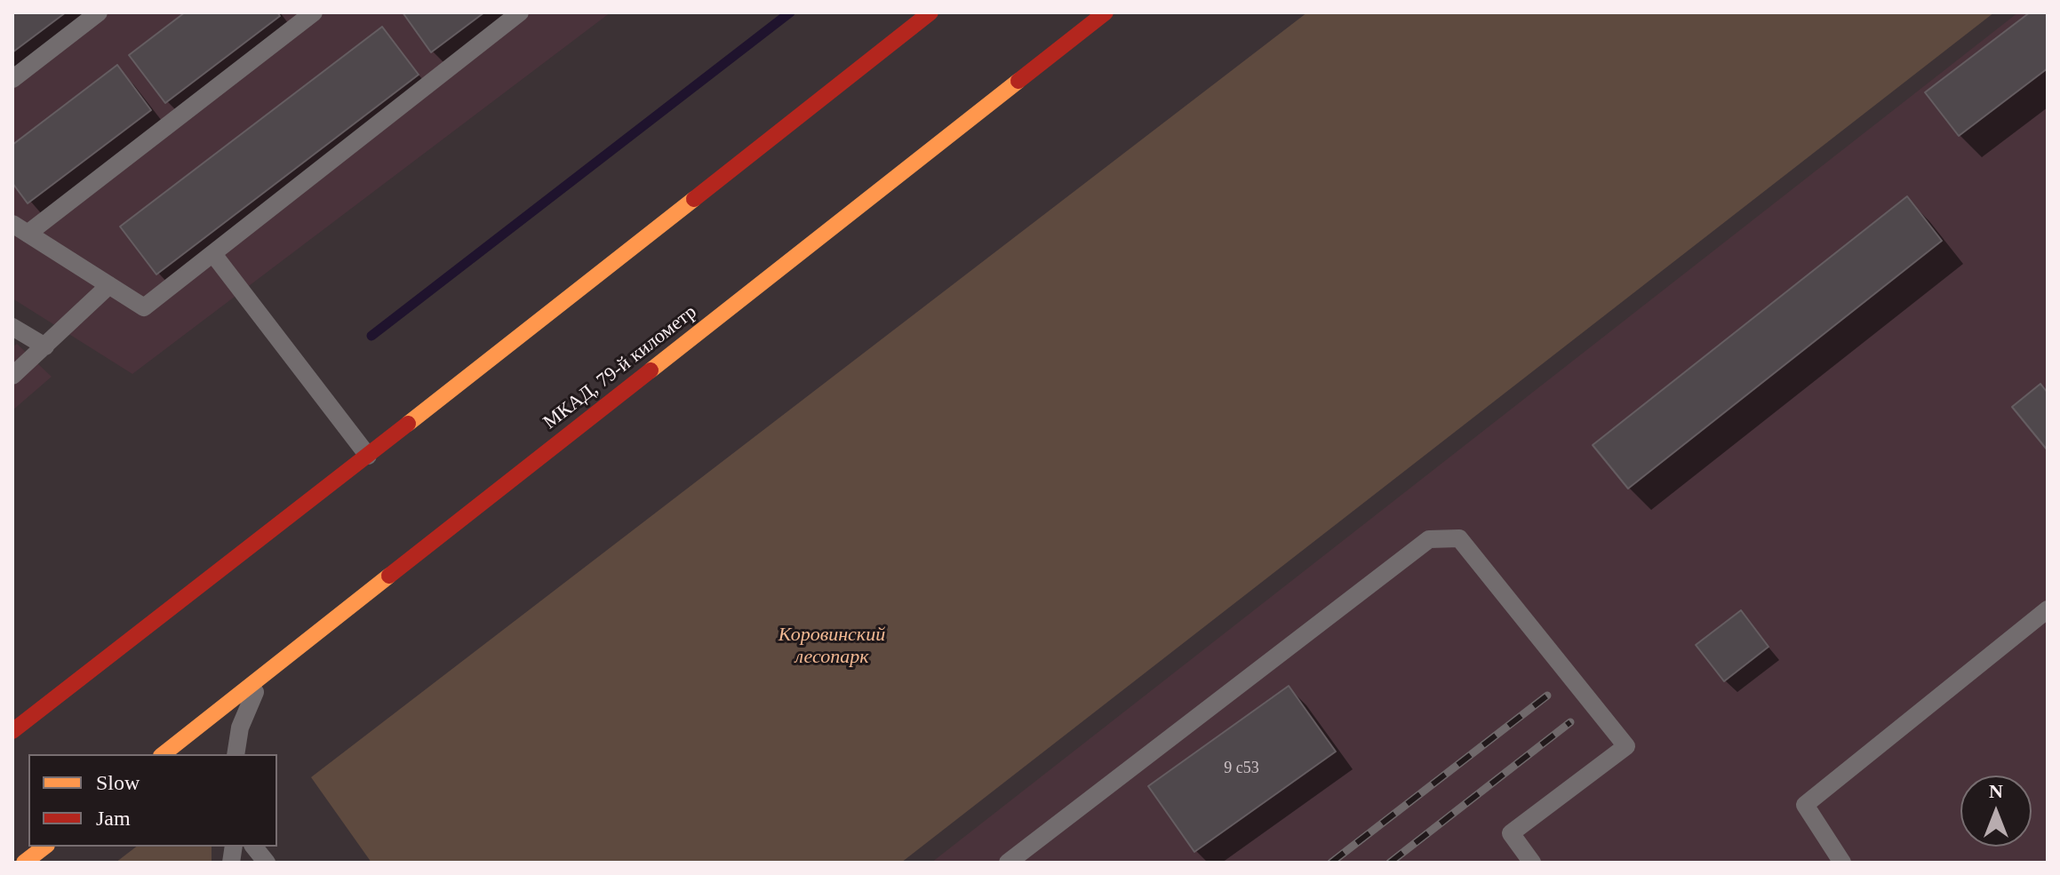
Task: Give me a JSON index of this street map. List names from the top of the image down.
{
  "streets": {
    "highway": ["МКАД, 79-й километр"]
  },
  "parks": ["Коровинский лесопарк"],
  "house_numbers": ["9 с53"],
  "legend": ["Slow", "Jam"],
  "north": "top"
}
